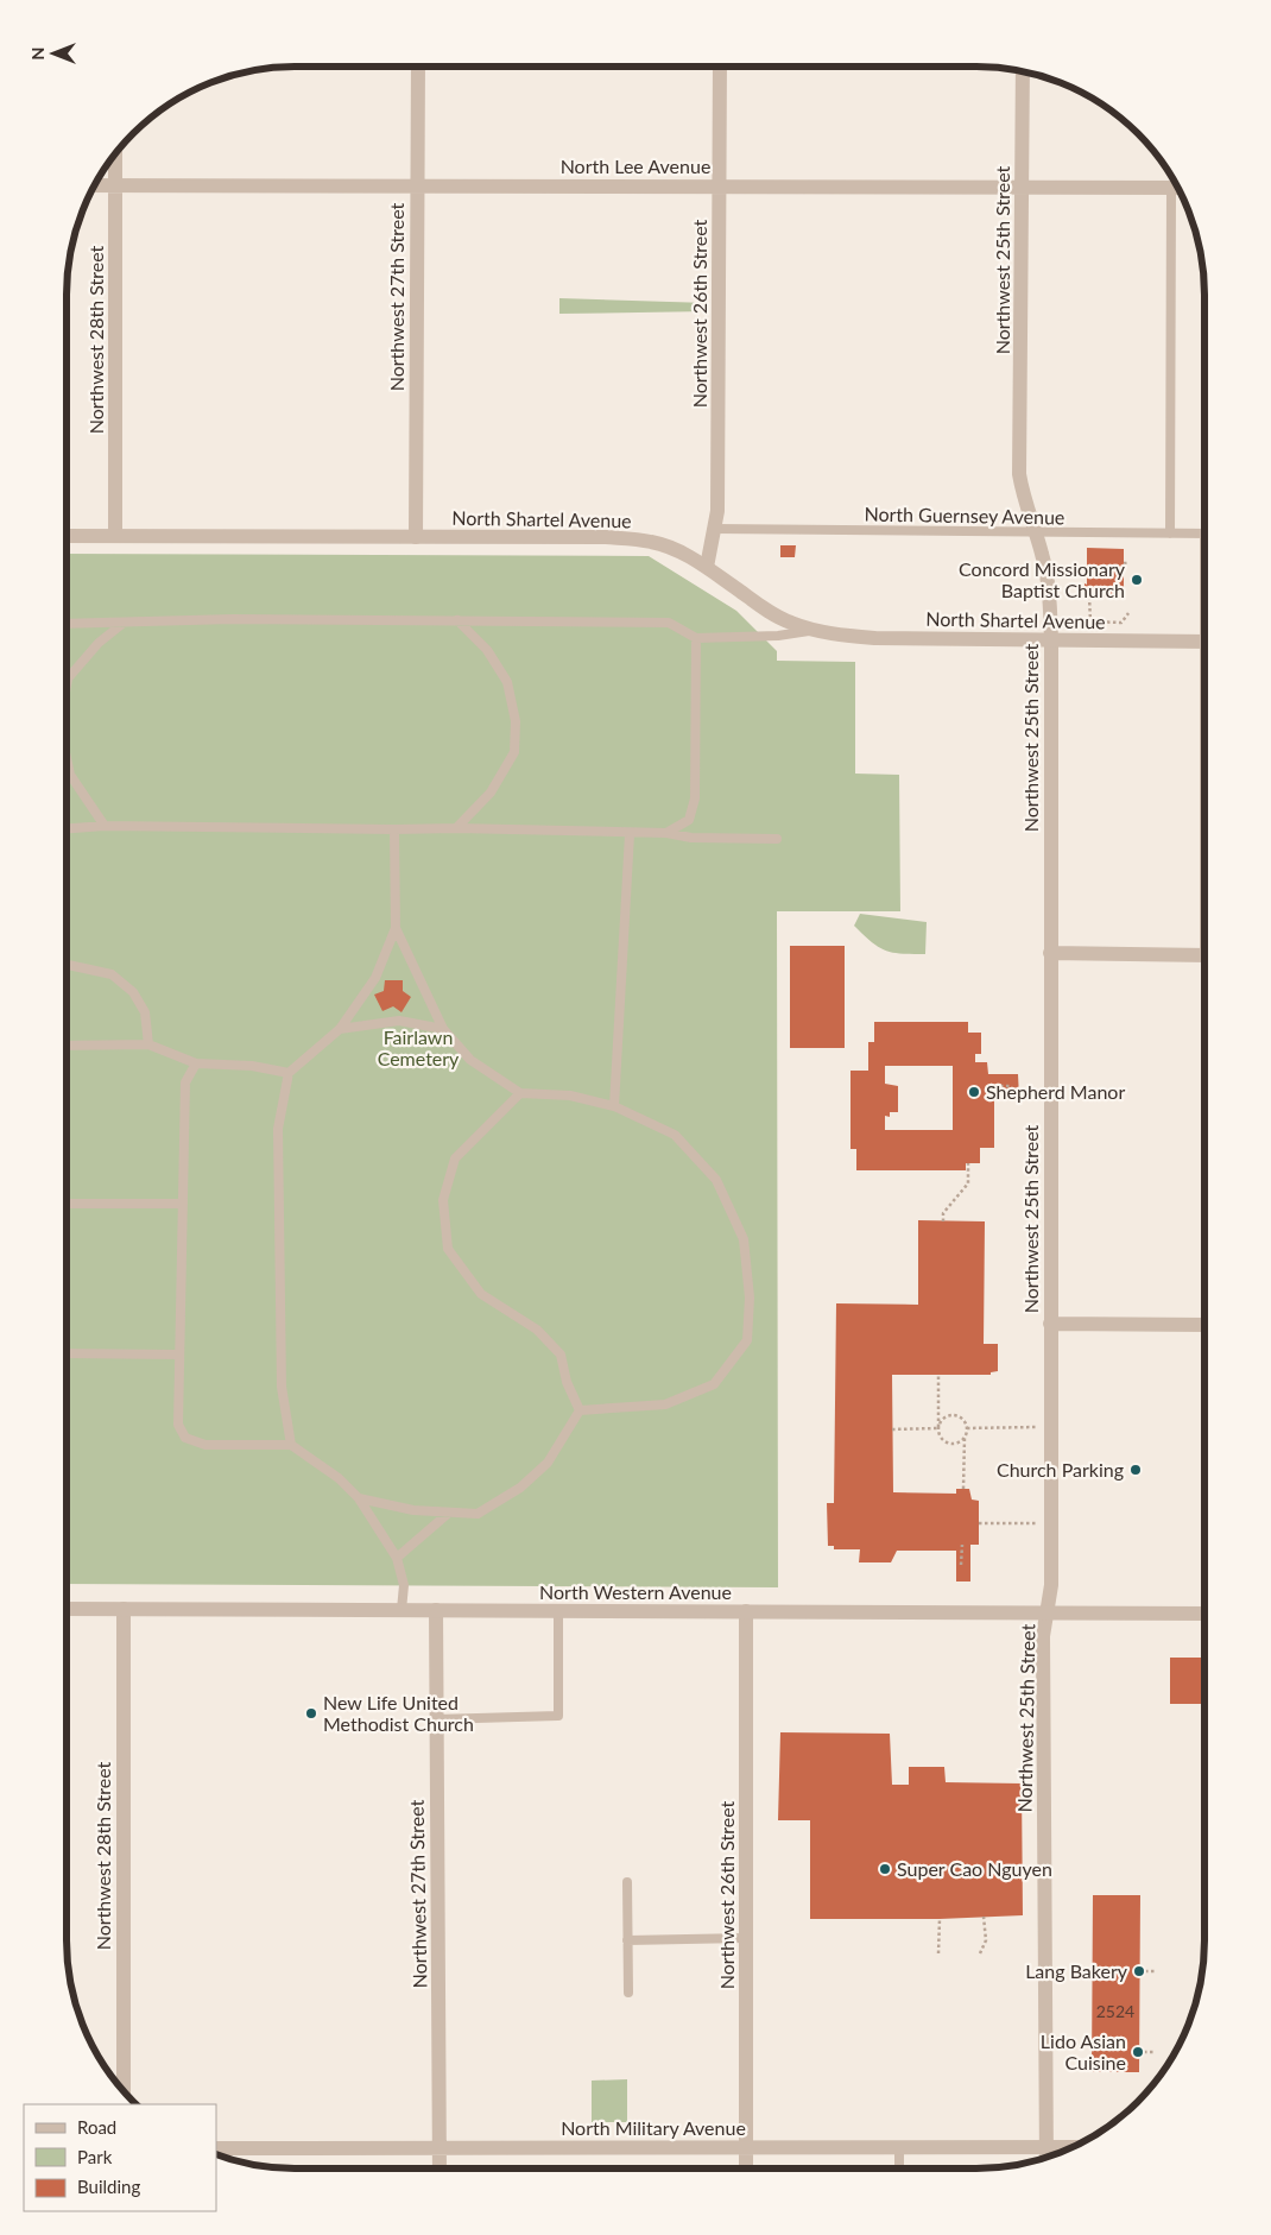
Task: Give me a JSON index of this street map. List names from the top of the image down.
{
  "streets": {
    "street": [
      "North Lee Avenue",
      "Northwest 25th Street",
      "Northwest 27th Street",
      "Northwest 26th Street",
      "Northwest 28th Street",
      "North Shartel Avenue",
      "North Western Avenue",
      "North Military Avenue"
    ],
    "lane": ["North Guernsey Avenue"]
  },
  "crossings": [
    ["North Lee Avenue", "Northwest 25th Street"],
    ["North Lee Avenue", "Northwest 27th Street"],
    ["North Lee Avenue", "Northwest 26th Street"],
    ["North Lee Avenue", "Northwest 28th Street"],
    ["Northwest 25th Street", "North Guernsey Avenue"],
    ["Northwest 25th Street", "North Shartel Avenue"],
    ["Northwest 25th Street", "North Western Avenue"],
    ["Northwest 25th Street", "North Military Avenue"],
    ["Northwest 27th Street", "North Shartel Avenue"],
    ["Northwest 27th Street", "North Western Avenue"],
    ["Northwest 27th Street", "North Military Avenue"],
    ["Northwest 26th Street", "North Guernsey Avenue"],
    ["Northwest 26th Street", "North Shartel Avenue"],
    ["Northwest 26th Street", "North Western Avenue"],
    ["Northwest 26th Street", "North Military Avenue"],
    ["Northwest 28th Street", "North Shartel Avenue"],
    ["Northwest 28th Street", "North Western Avenue"]
  ],
  "parks": ["Fairlawn Cemetery"],
  "places": [
    "Concord Missionary Baptist Church",
    "Shepherd Manor",
    "Church Parking",
    "New Life United Methodist Church",
    "Super Cao Nguyen",
    "Lang Bakery",
    "Lido Asian Cuisine"
  ],
  "house_numbers": ["2524"],
  "legend": ["Road", "Park", "Building"],
  "north": "left"
}
